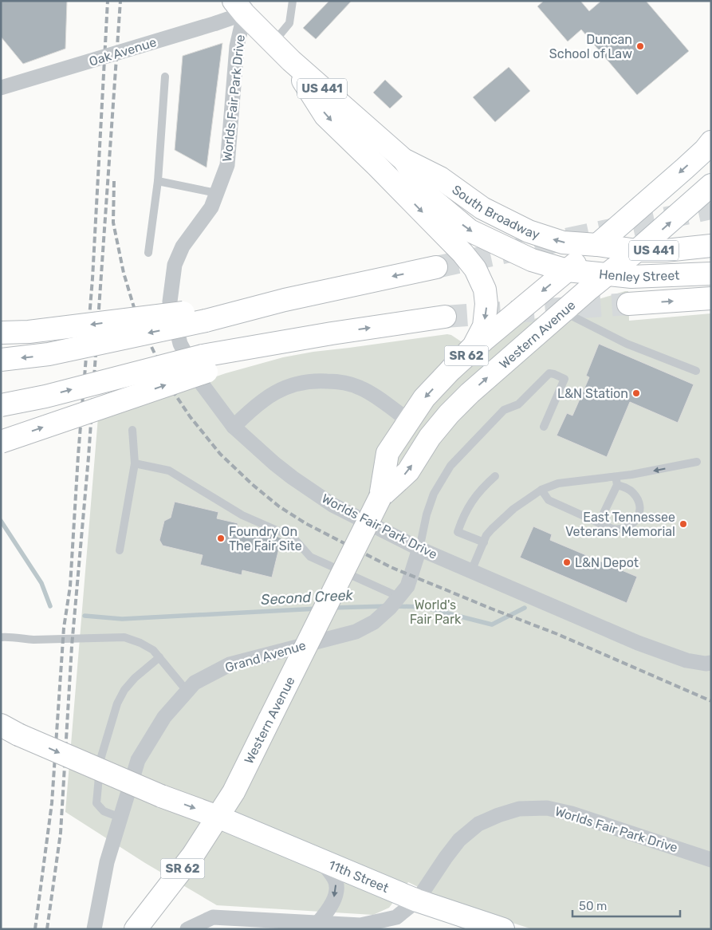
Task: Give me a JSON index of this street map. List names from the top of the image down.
{
  "streets": {
    "main road": [
      "US 441",
      "South Broadway",
      "Henley Street",
      "Western Avenue",
      "SR 62",
      "11th Street"
    ],
    "street": ["Oak Avenue", "Worlds Fair Park Drive", "Grand Avenue"]
  },
  "crossings": [
    ["Oak Avenue", "Worlds Fair Park Drive"],
    ["Oak Avenue", "South Broadway"],
    ["Worlds Fair Park Drive", "South Broadway"],
    ["Worlds Fair Park Drive", "Grand Avenue"],
    ["Worlds Fair Park Drive", "11th Street"],
    ["South Broadway", "Henley Street"],
    ["South Broadway", "Western Avenue"],
    ["Henley Street", "Western Avenue"],
    ["Western Avenue", "11th Street"]
  ],
  "one_way": ["11th Street"],
  "water": ["Second Creek"],
  "parks": ["World's Fair Park"],
  "places": [
    "Duncan School of Law",
    "L&N Station",
    "East Tennessee Veterans Memorial",
    "Foundry On The Fair Site",
    "L&N Depot"
  ],
  "scale_bar": "50 m"
}
